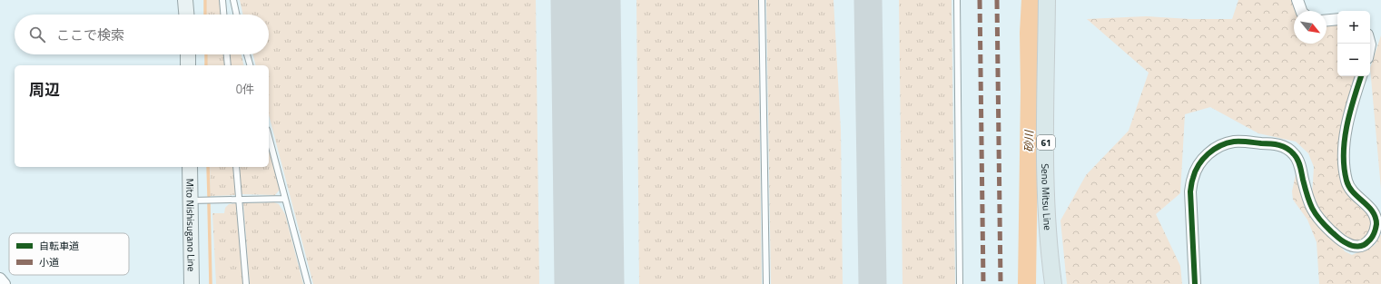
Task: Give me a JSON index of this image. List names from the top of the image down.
{
  "streets": {
    "main road": ["61", "Seno Mitsu Line", "Mito Nishisugano Line"]
  },
  "water": ["砂川"],
  "legend": ["自転車道", "小道"],
  "north": "bottom right",
  "page": {
    "map_buttons": ["+", "−"],
    "search": "ここで検索",
    "heading": ["周辺", "0件"]
  }
}
